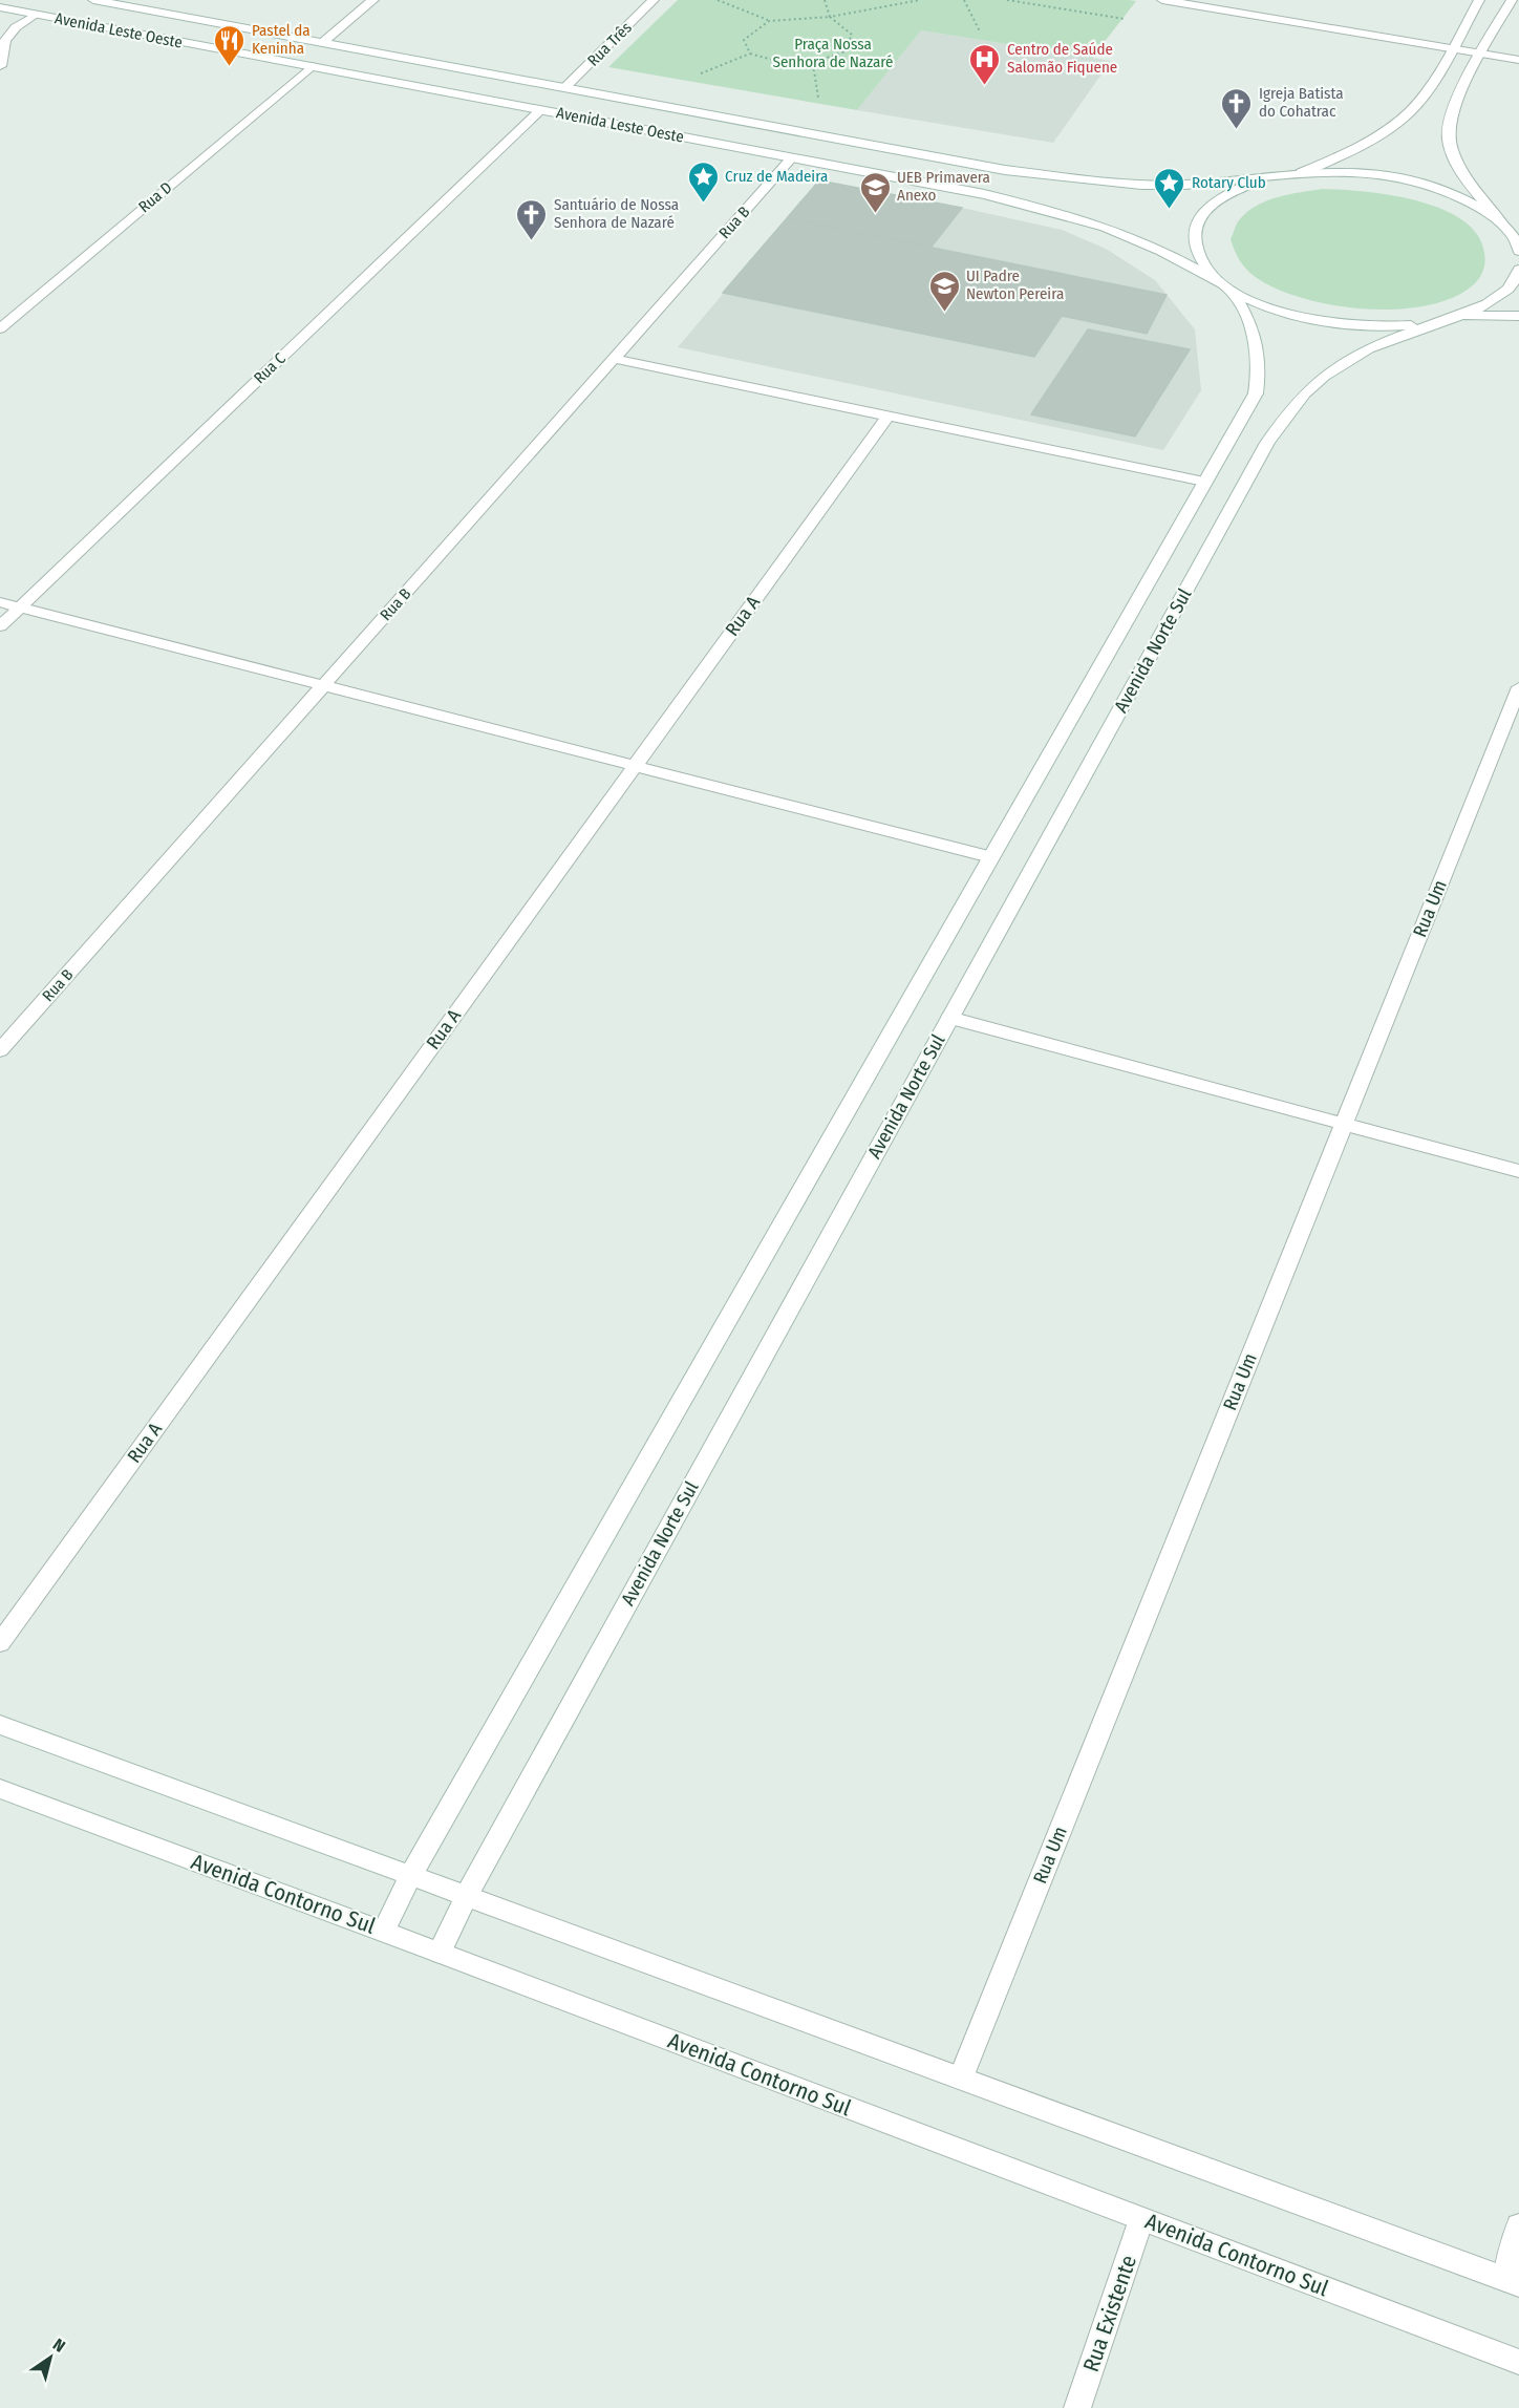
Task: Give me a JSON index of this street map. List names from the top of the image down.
{
  "streets": {
    "street": [
      "Avenida Leste Oeste",
      "Rua Três",
      "Rua D",
      "Rua B",
      "Rua C",
      "Rua A",
      "Avenida Norte Sul",
      "Rua Um",
      "Avenida Contorno Sul",
      "Rua Existente"
    ]
  },
  "crossings": [
    ["Avenida Leste Oeste", "Rua Três"],
    ["Avenida Leste Oeste", "Rua D"],
    ["Avenida Leste Oeste", "Rua B"],
    ["Avenida Leste Oeste", "Rua C"],
    ["Avenida Leste Oeste", "Avenida Norte Sul"],
    ["Avenida Norte Sul", "Avenida Contorno Sul"],
    ["Avenida Contorno Sul", "Rua Existente"]
  ],
  "parks": ["Praça Nossa Senhora de Nazaré"],
  "places": {
    "restaurant": ["Pastel da Keninha"],
    "hospital": ["Centro de Saúde Salomão Fiquene"],
    "church": ["Igreja Batista do Cohatrac", "Santuário de Nossa Senhora de Nazaré"],
    "place": ["Cruz de Madeira", "Rotary Club"],
    "school or university": ["UEB Primavera Anexo", "UI Padre Newton Pereira"]
  },
  "north": "top right"
}
